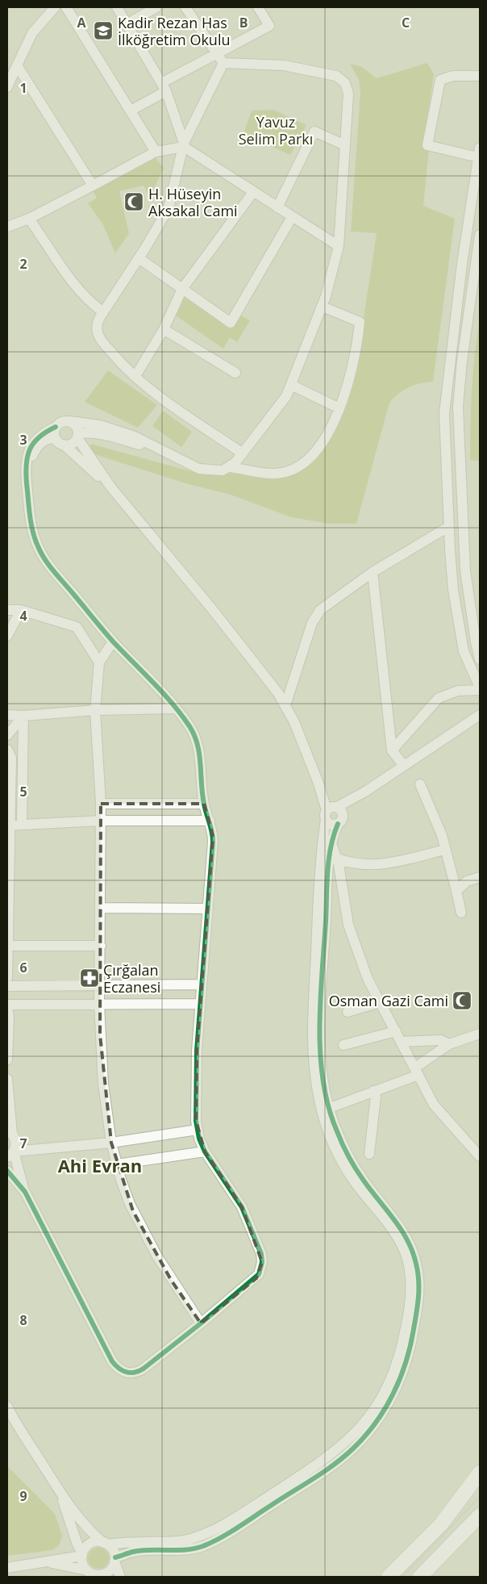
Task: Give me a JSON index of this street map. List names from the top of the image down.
{
  "districts": ["Ahi Evran"],
  "parks": ["Yavuz Selim Parkı"],
  "places": {
    "school or university": ["Kadir Rezan Has İlköğretim Okulu"],
    "mosque": ["H. Hüseyin Aksakal Cami", "Osman Gazi Cami"],
    "pharmacy": ["Çırğalan Eczanesi"]
  },
  "grid": {
    "columns": ["A", "B", "C"],
    "rows": [
      "1",
      "2",
      "3",
      "4",
      "5",
      "6",
      "7",
      "8",
      "9"
    ]
  }
}
